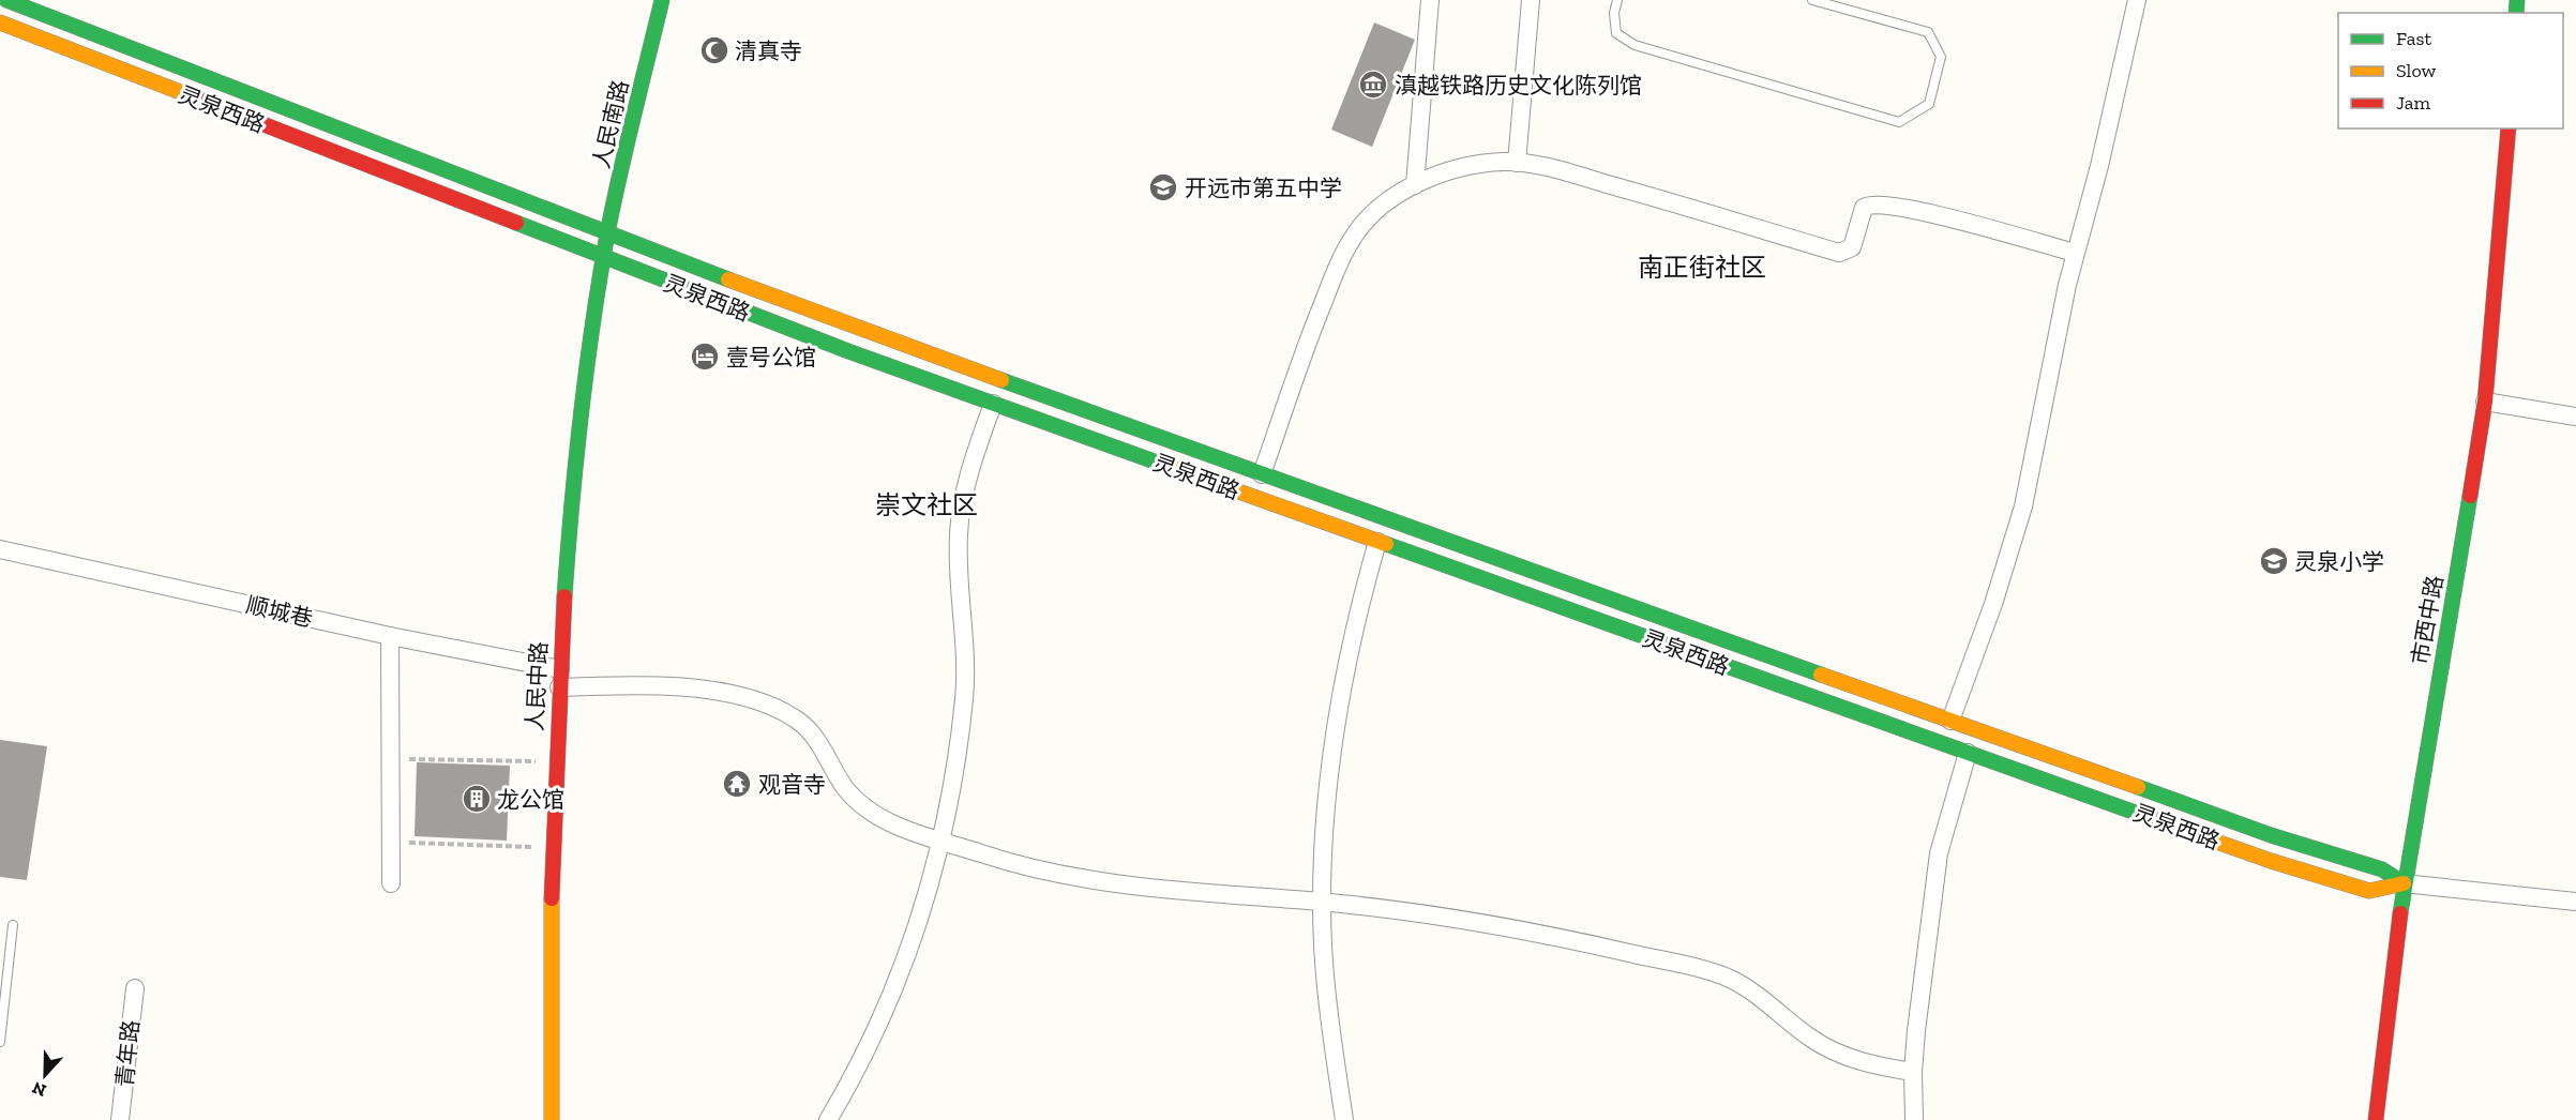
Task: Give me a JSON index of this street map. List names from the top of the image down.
{
  "streets": {
    "main road": [
      "灵泉西路",
      "人民南路",
      "市西中路",
      "人民中路"
    ],
    "street": ["顺城巷", "青年路"]
  },
  "crossings": [
    ["灵泉西路", "人民南路"],
    ["灵泉西路", "市西中路"],
    ["灵泉西路", "人民中路"],
    ["人民南路", "人民中路"],
    ["顺城巷", "人民中路"]
  ],
  "districts": ["南正街社区", "崇文社区"],
  "places": {
    "mosque": ["清真寺"],
    "museum": ["滇越铁路历史文化陈列馆"],
    "school or university": ["开远市第五中学", "灵泉小学"],
    "hotel": ["壹号公馆"],
    "temple": ["观音寺"],
    "building": ["龙公馆"]
  },
  "legend": ["Fast", "Slow", "Jam"],
  "north": "bottom"
}
